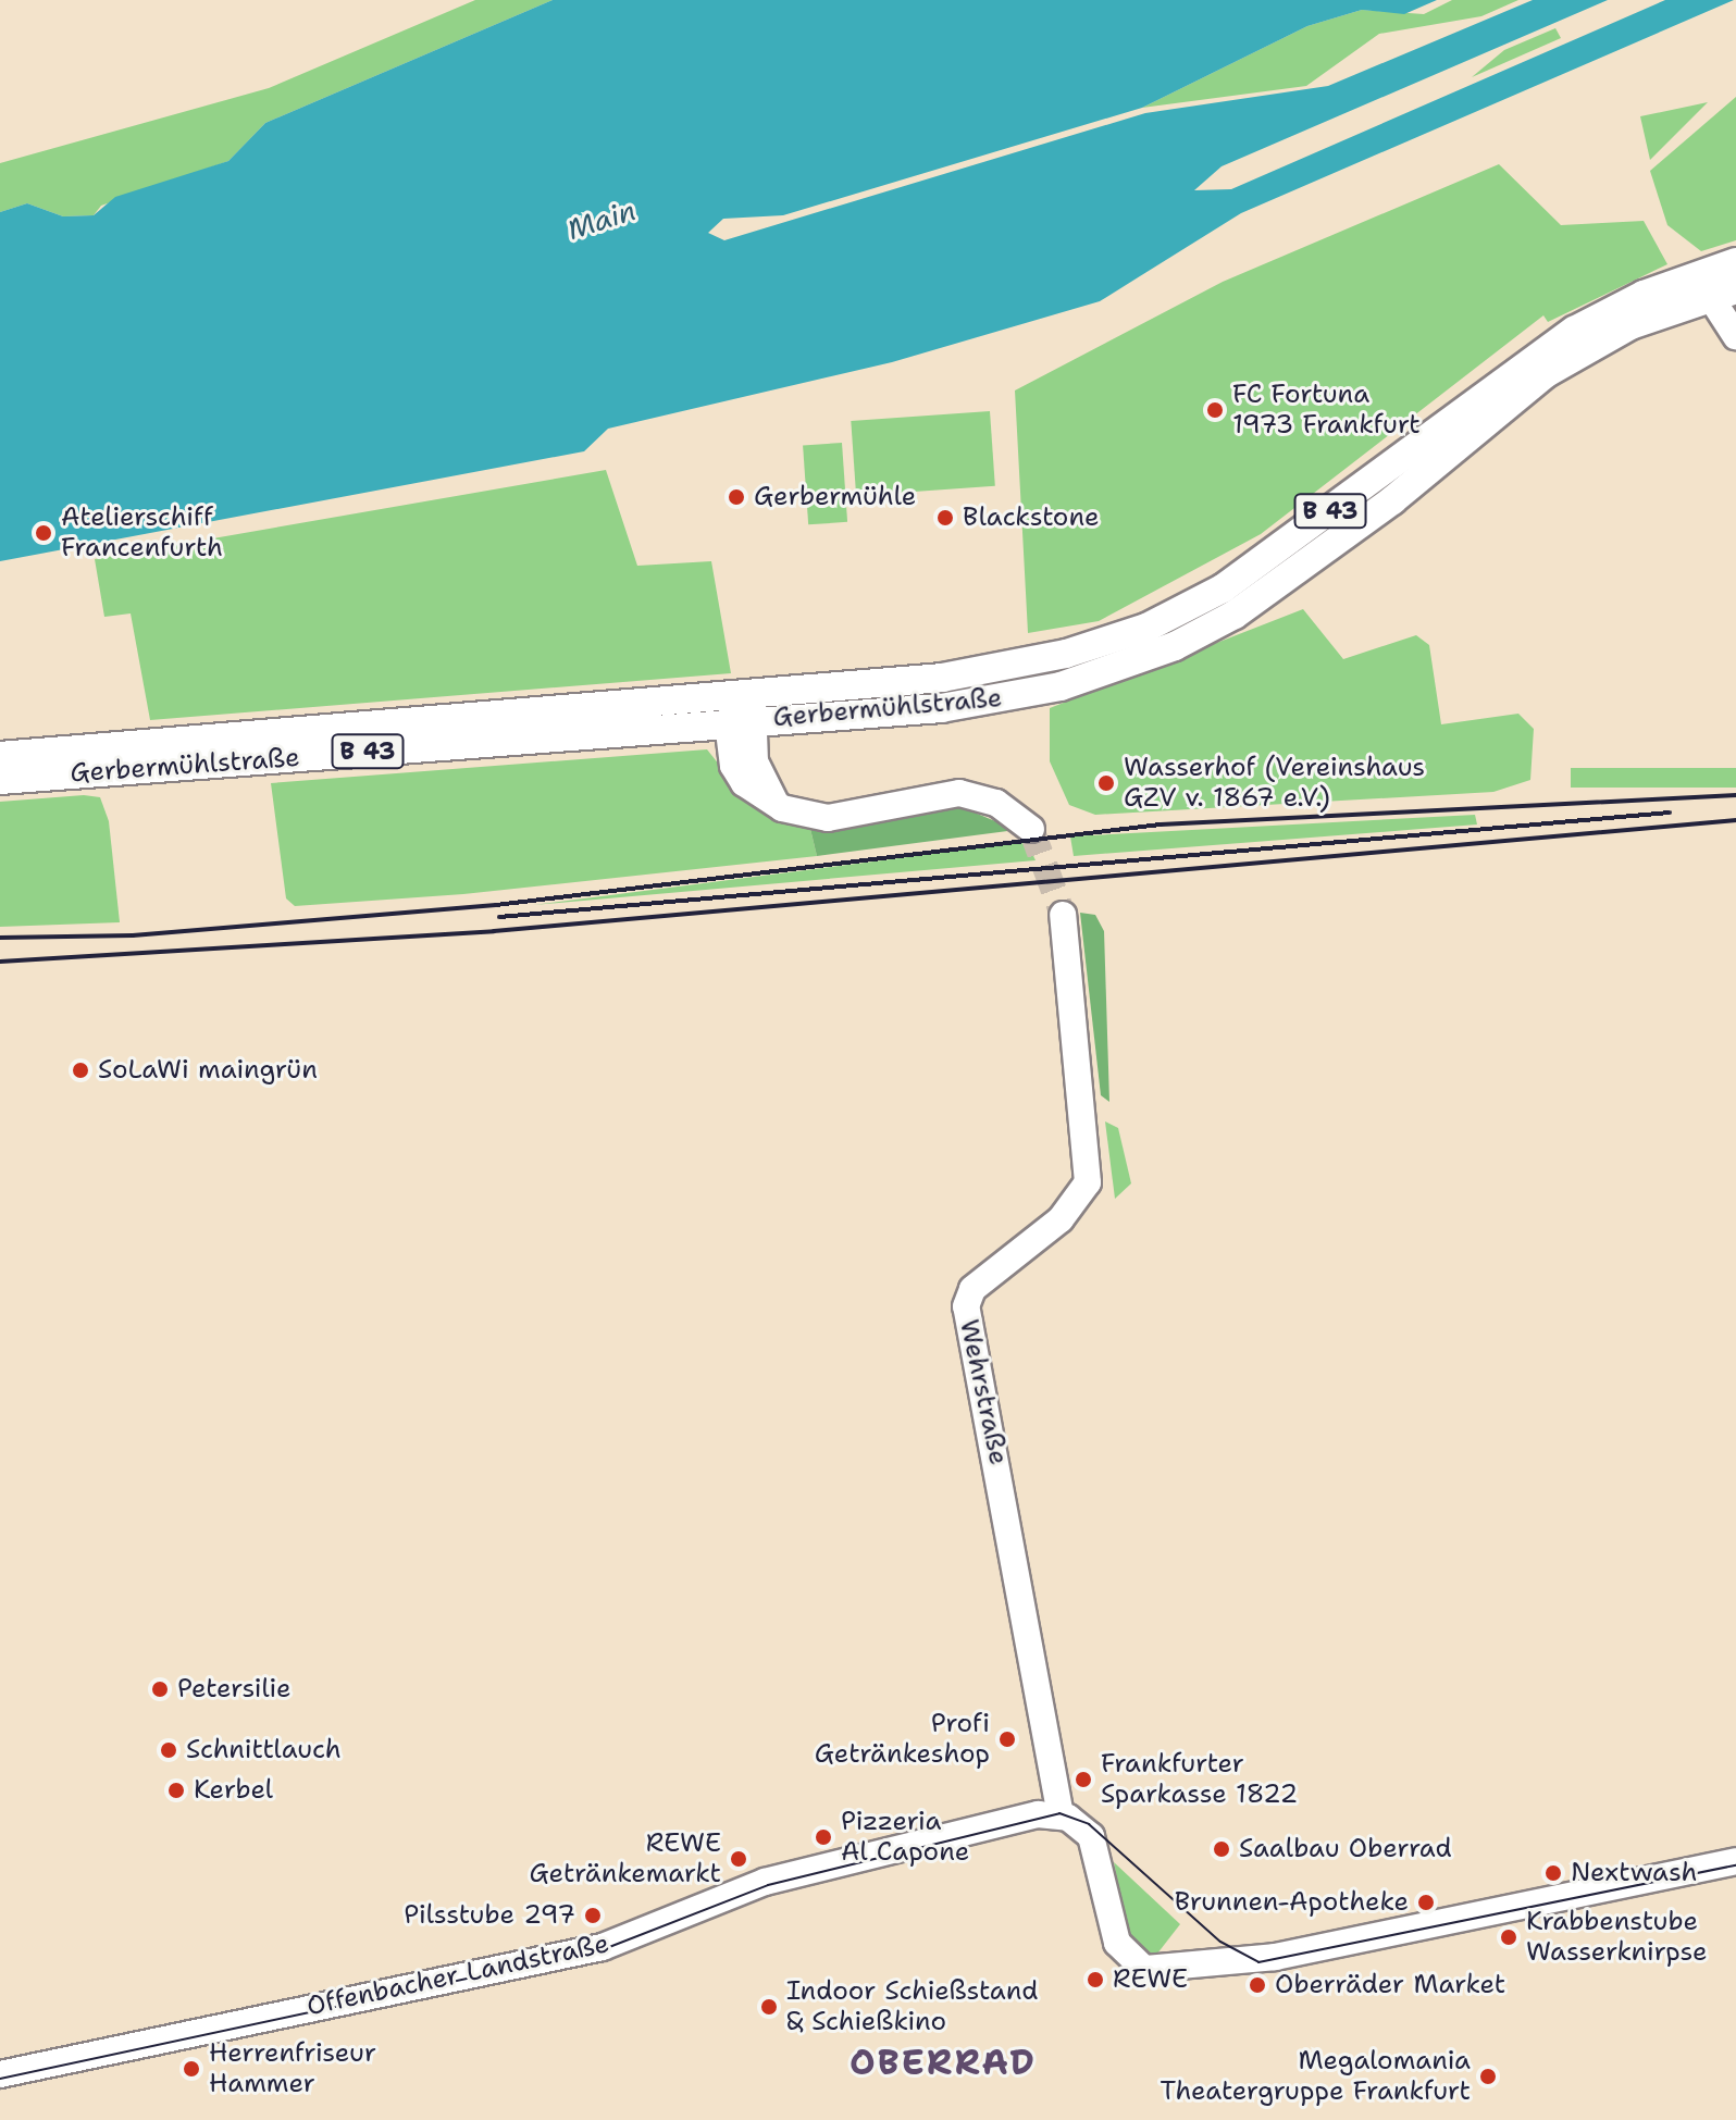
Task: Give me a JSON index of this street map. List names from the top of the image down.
{
  "streets": {
    "main road": [
      "B 43",
      "Gerbermühlstraße",
      "Wehrstraße",
      "Offenbacher Landstraße"
    ]
  },
  "crossings": [
    ["Wehrstraße", "Offenbacher Landstraße"]
  ],
  "districts": ["OBERRAD"],
  "water": ["Main"],
  "places": [
    "FC Fortuna 1973 Frankfurt",
    "Gerbermühle",
    "Blackstone",
    "Atelierschiff Francenfurth",
    "Wasserhof (Vereinshaus GZV v. 1867 e.V.)",
    "SoLaWi maingrün",
    "Petersilie",
    "Profi Getränkeshop",
    "Schnittlauch",
    "Frankfurter Sparkasse 1822",
    "Kerbel",
    "Pizzeria Al Capone",
    "Saalbau Oberrad",
    "REWE Getränkemarkt",
    "Nextwash",
    "Brunnen-Apotheke",
    "Pilsstube 297",
    "Krabbenstube Wasserknirpse",
    "REWE",
    "Oberräder Market",
    "Indoor Schießstand & Schießkino",
    "Herrenfriseur Hammer",
    "Megalomania Theatergruppe Frankfurt"
  ]
}
